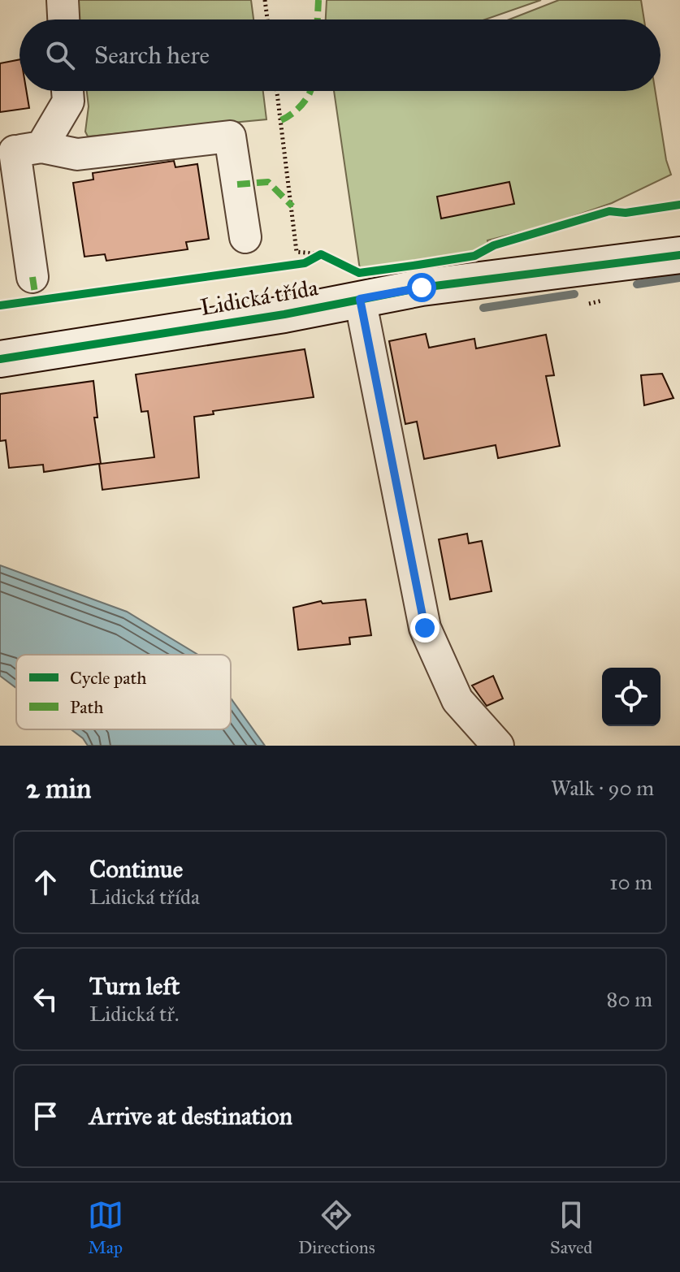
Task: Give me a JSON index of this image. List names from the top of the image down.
{
  "streets": {
    "street": ["Lidická třída"]
  },
  "legend": ["Cycle path", "Path"],
  "page": {
    "search": "Search here",
    "heading": ["2 min", "Walk · 90 m"],
    "list": [
      ["Continue", "Lidická třída", "10 m"],
      ["Turn left", "Lidická tř.", "80 m"],
      "Arrive at destination"
    ],
    "nav": ["Map", "Directions", "Saved"]
  }
}
